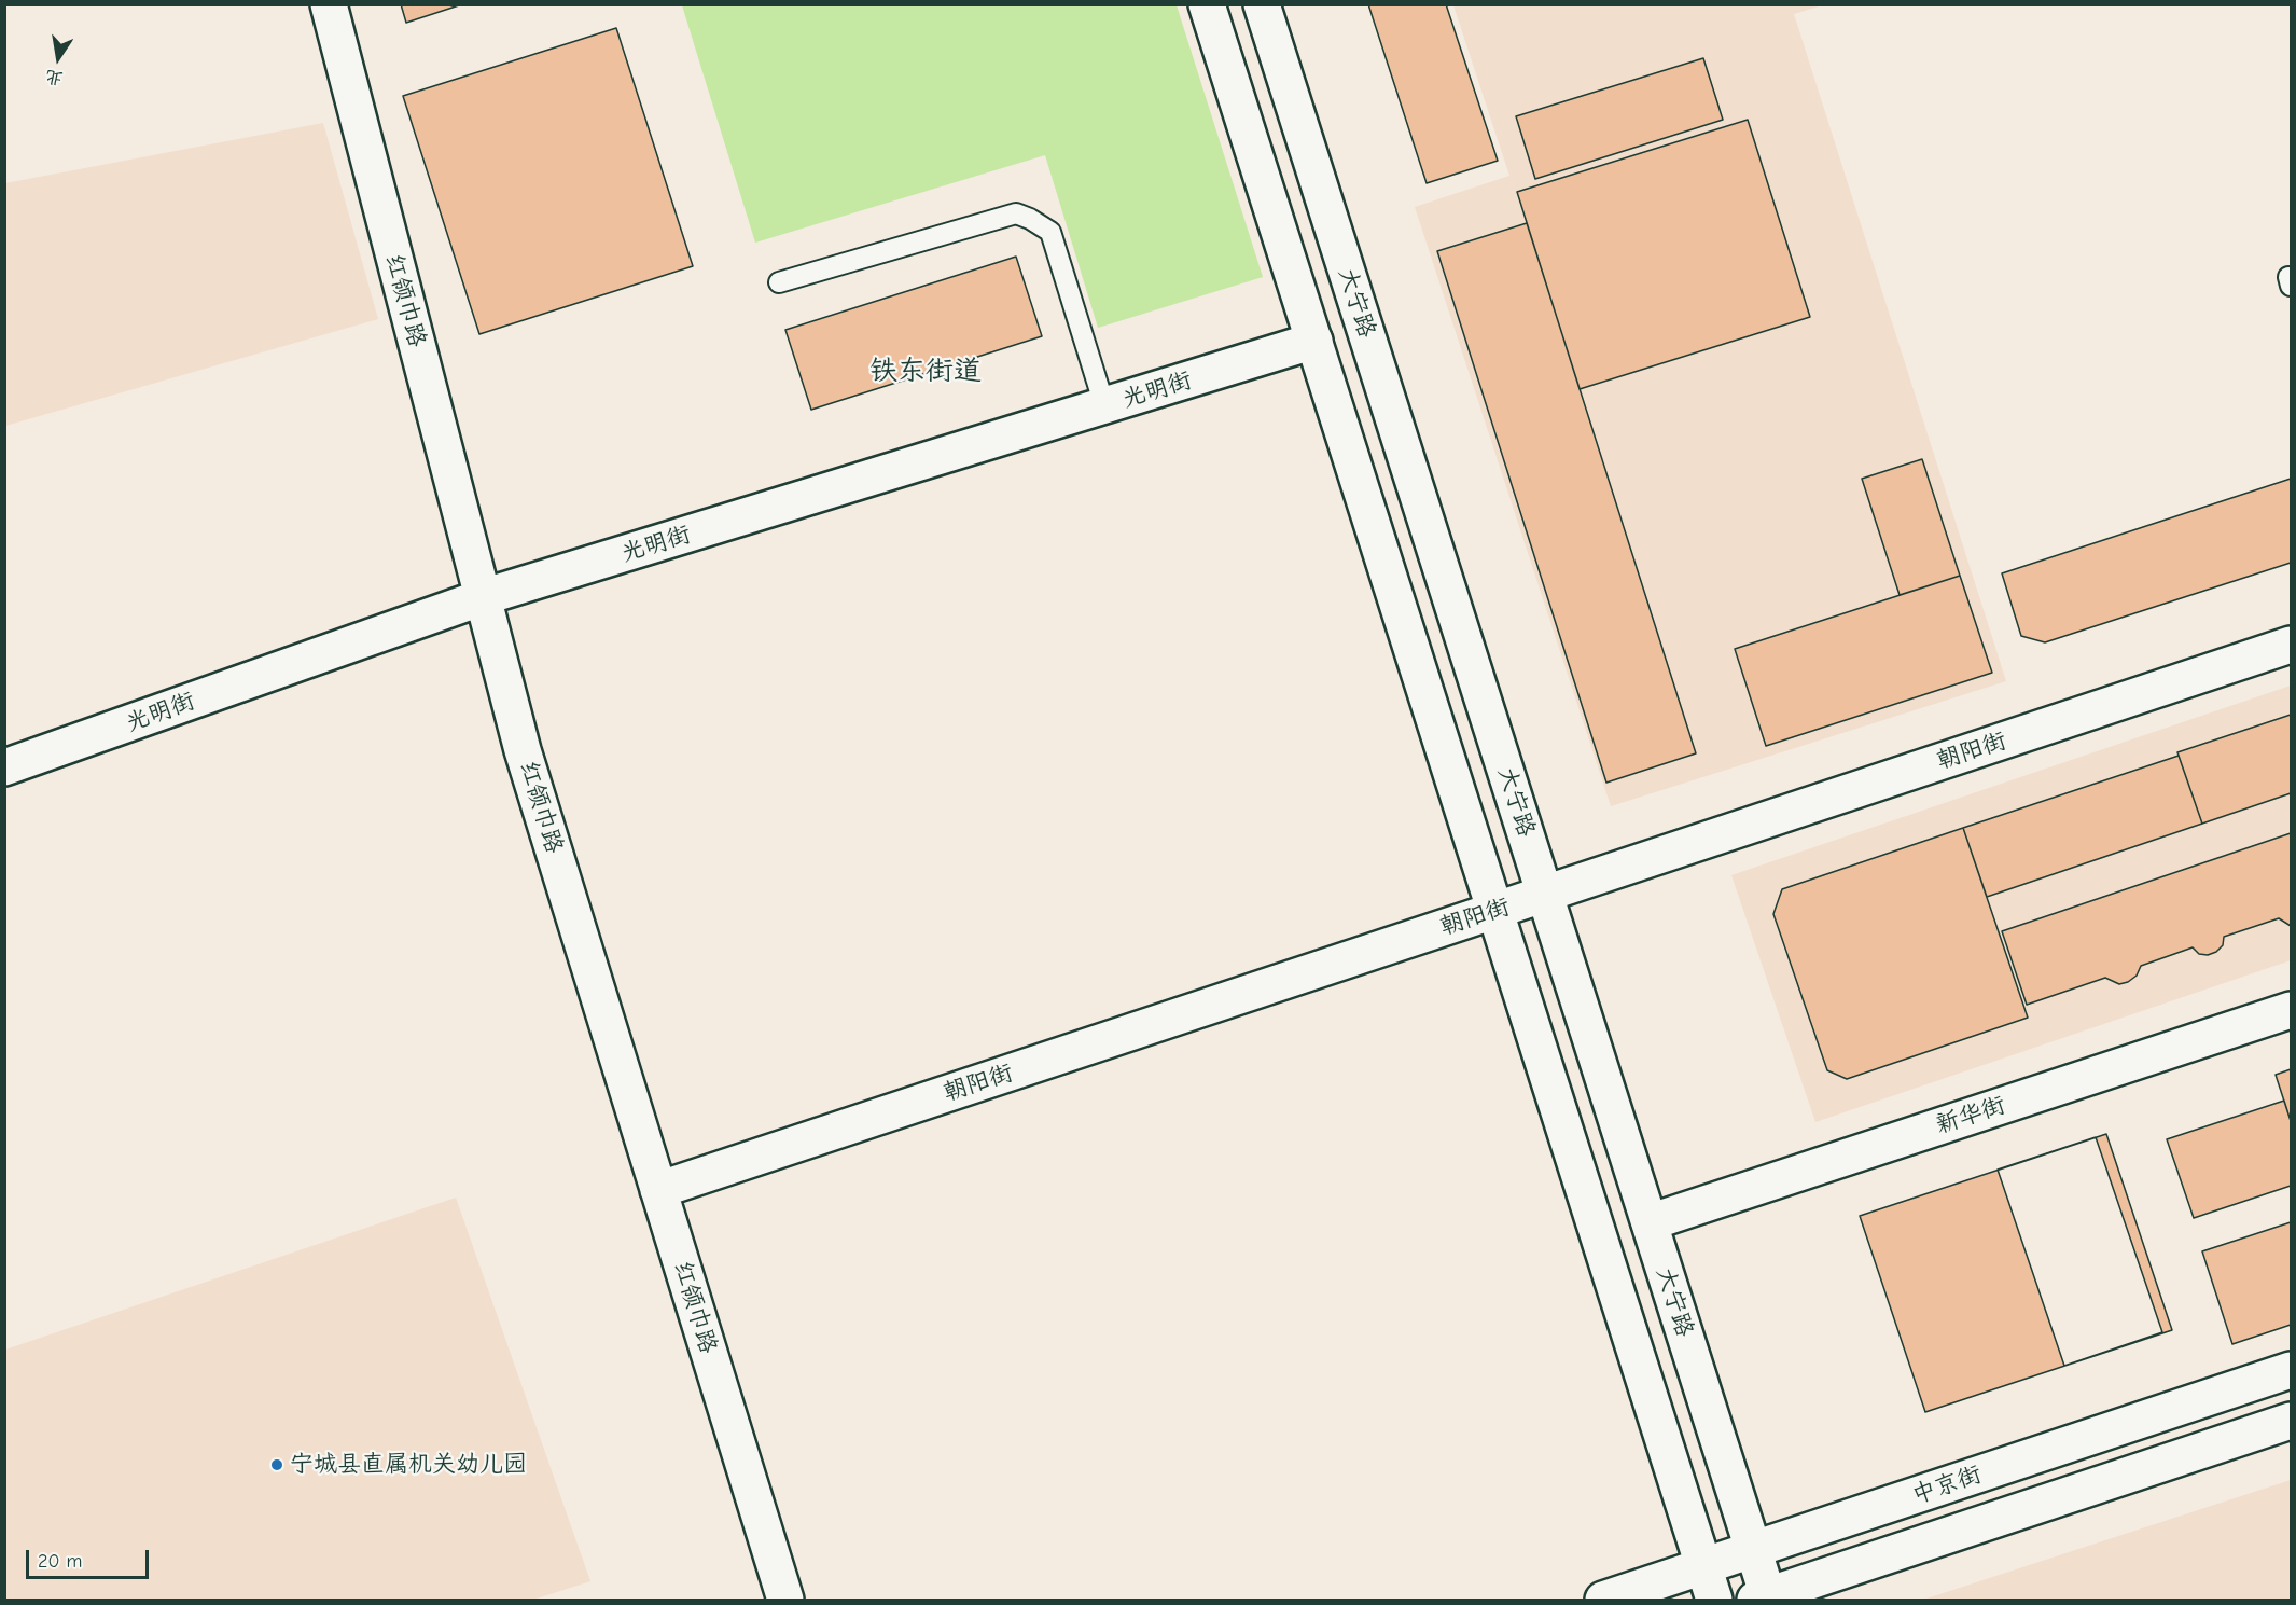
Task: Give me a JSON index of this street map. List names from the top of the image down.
{
  "streets": {
    "street": [
      "红领巾路",
      "大宁路",
      "光明街",
      "朝阳街",
      "新华街",
      "中京街"
    ]
  },
  "crossings": [
    ["红领巾路", "光明街"],
    ["红领巾路", "朝阳街"],
    ["大宁路", "朝阳街"],
    ["大宁路", "新华街"],
    ["大宁路", "中京街"]
  ],
  "districts": ["铁东街道"],
  "places": ["宁城县直属机关幼儿园"],
  "scale_bar": "20 m",
  "north": "bottom"
}
